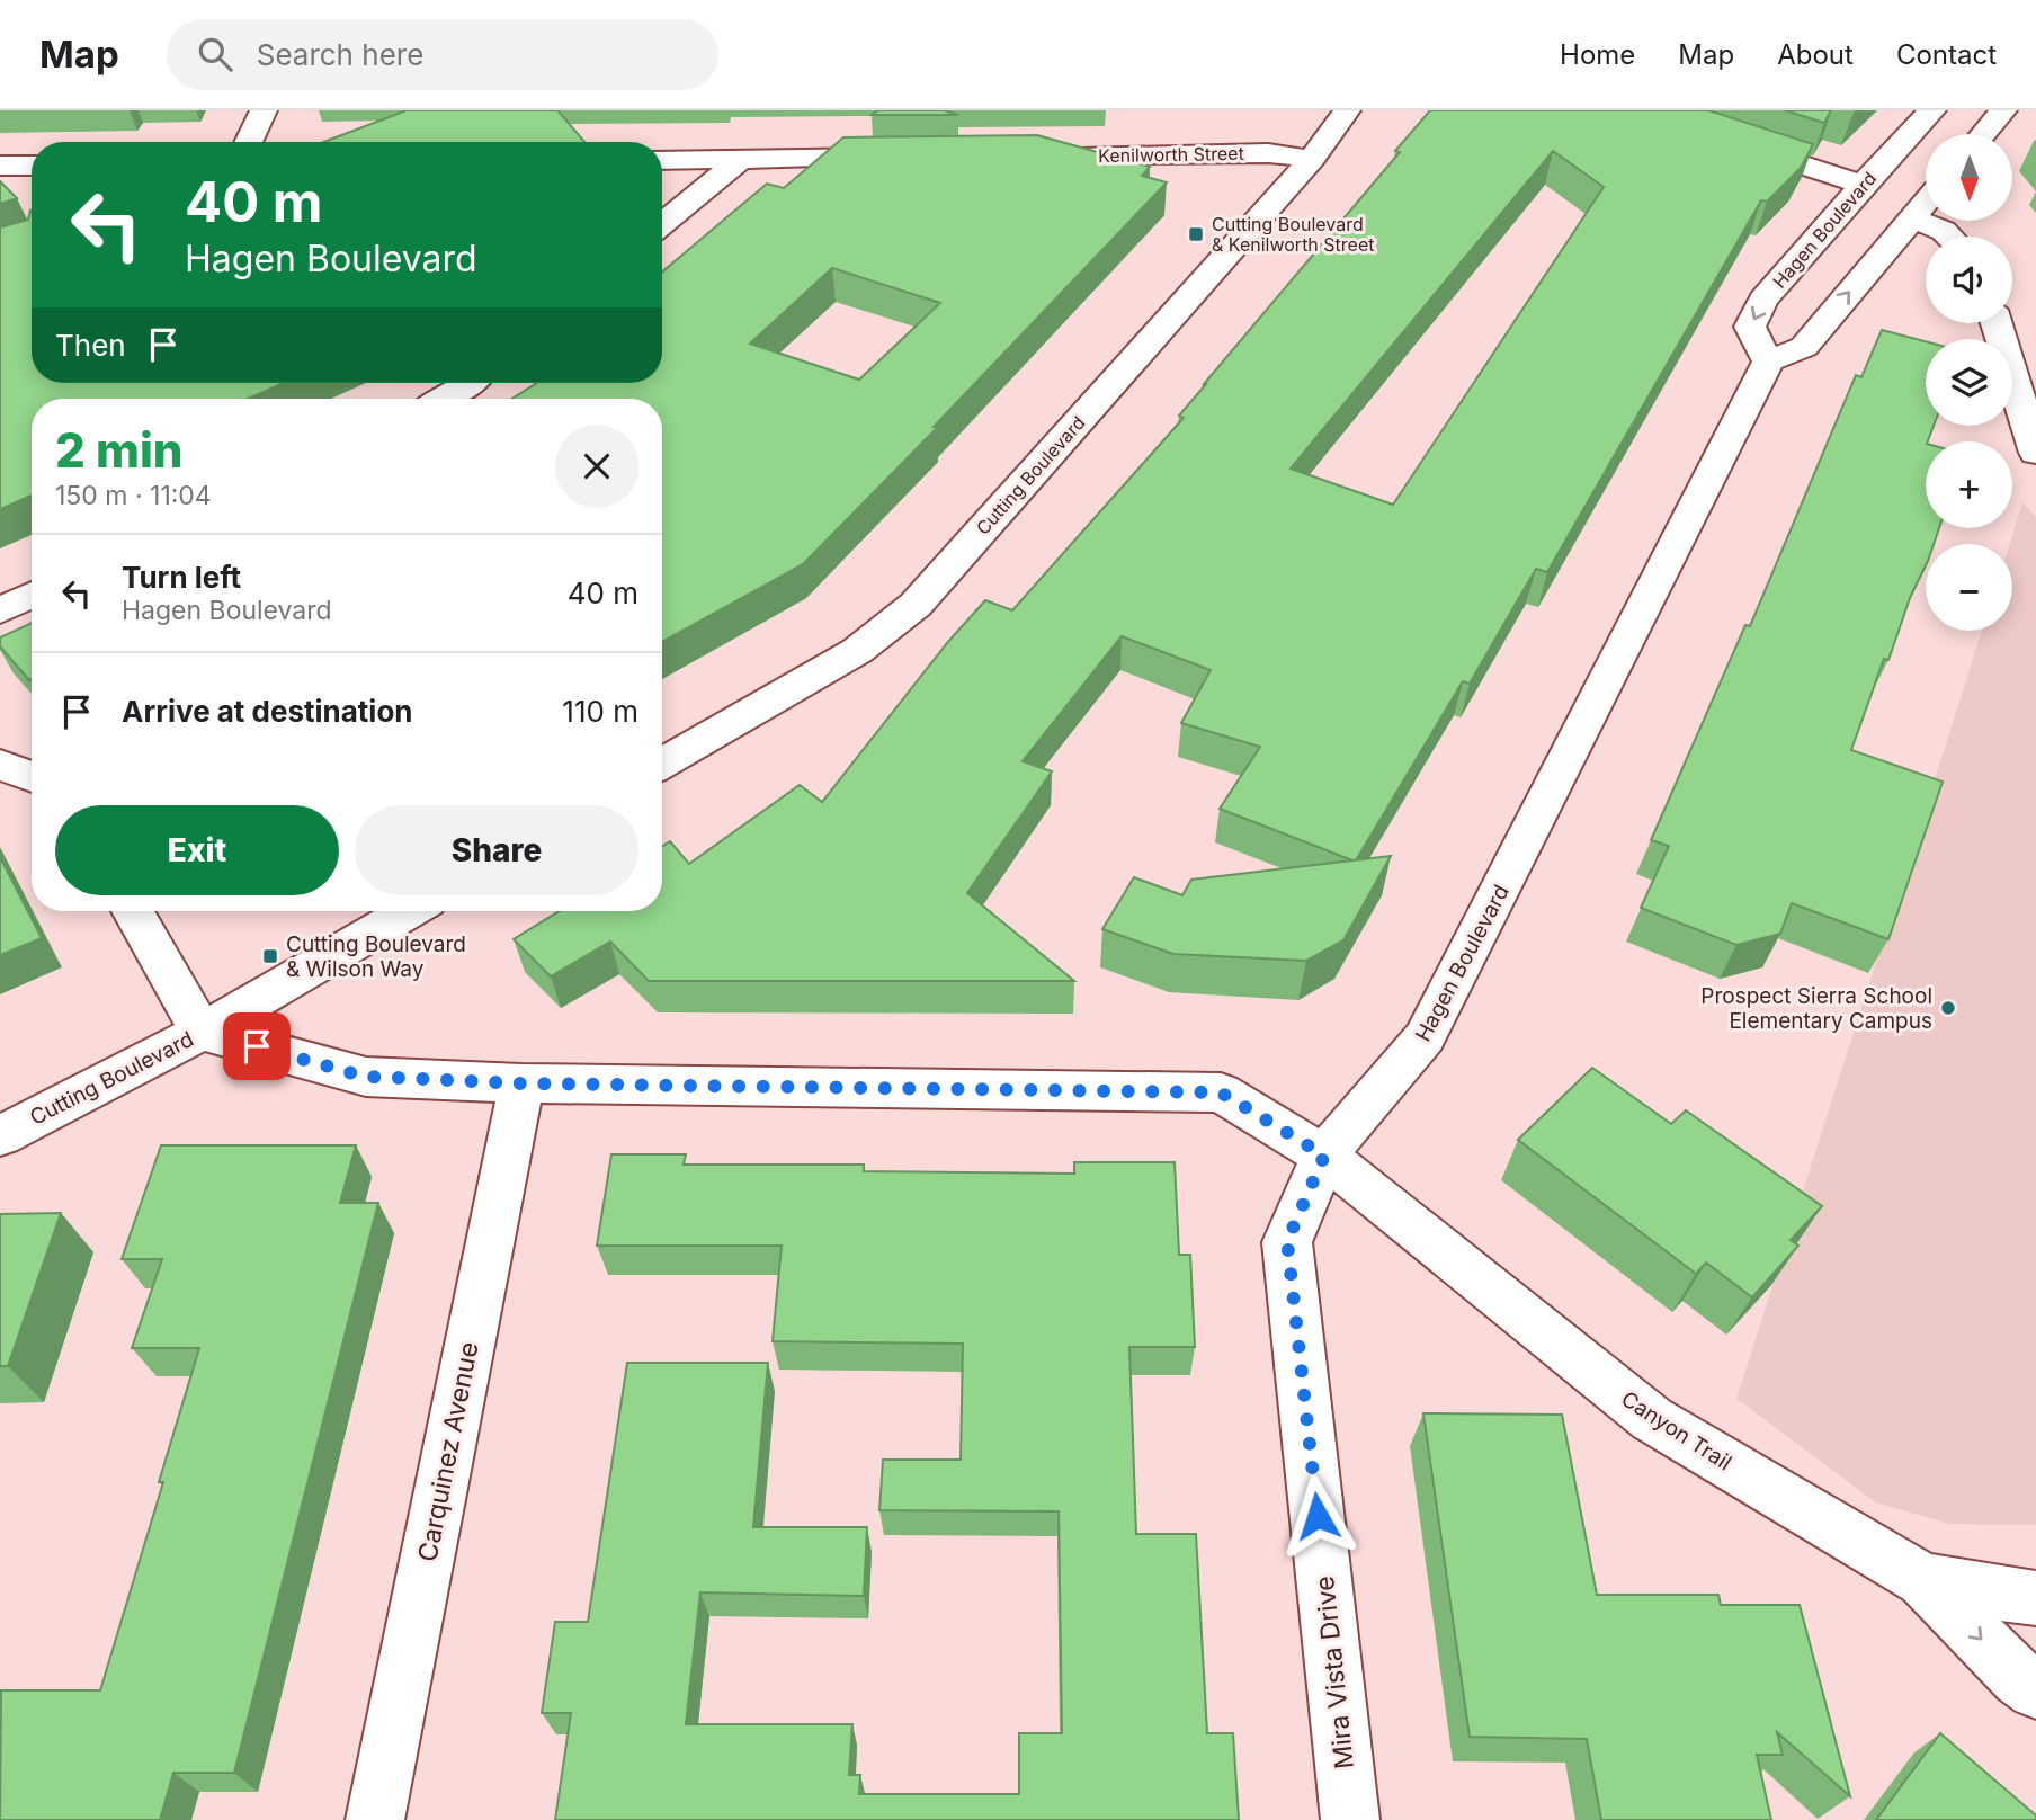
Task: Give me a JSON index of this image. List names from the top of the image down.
{
  "streets": {
    "street": [
      "Kenilworth Street",
      "Hagen Boulevard",
      "Cutting Boulevard",
      "Canyon Trail",
      "Carquinez Avenue",
      "Mira Vista Drive"
    ]
  },
  "crossings": [
    ["Kenilworth Street", "Cutting Boulevard"],
    ["Hagen Boulevard", "Canyon Trail"],
    ["Hagen Boulevard", "Mira Vista Drive"],
    ["Canyon Trail", "Mira Vista Drive"]
  ],
  "places": {
    "transit": ["Cutting Boulevard & Kenilworth Street", "Cutting Boulevard & Wilson Way"],
    "other": ["Prospect Sierra School Elementary Campus"]
  },
  "north": "bottom",
  "page": {
    "header": "Map",
    "search": "Search here",
    "nav": [
      "Home",
      "Map",
      "About",
      "Contact"
    ],
    "map_buttons": ["+", "−"],
    "turn": ["40 m", "Hagen Boulevard"],
    "then": "Then",
    "heading": ["2 min", "150 m · 11:04"],
    "list": [
      {
        "name": "Turn left",
        "note": "Hagen Boulevard",
        "value": "40 m"
      },
      {
        "name": "Arrive at destination",
        "value": "110 m"
      }
    ],
    "buttons": ["Exit", "Share"]
  }
}
